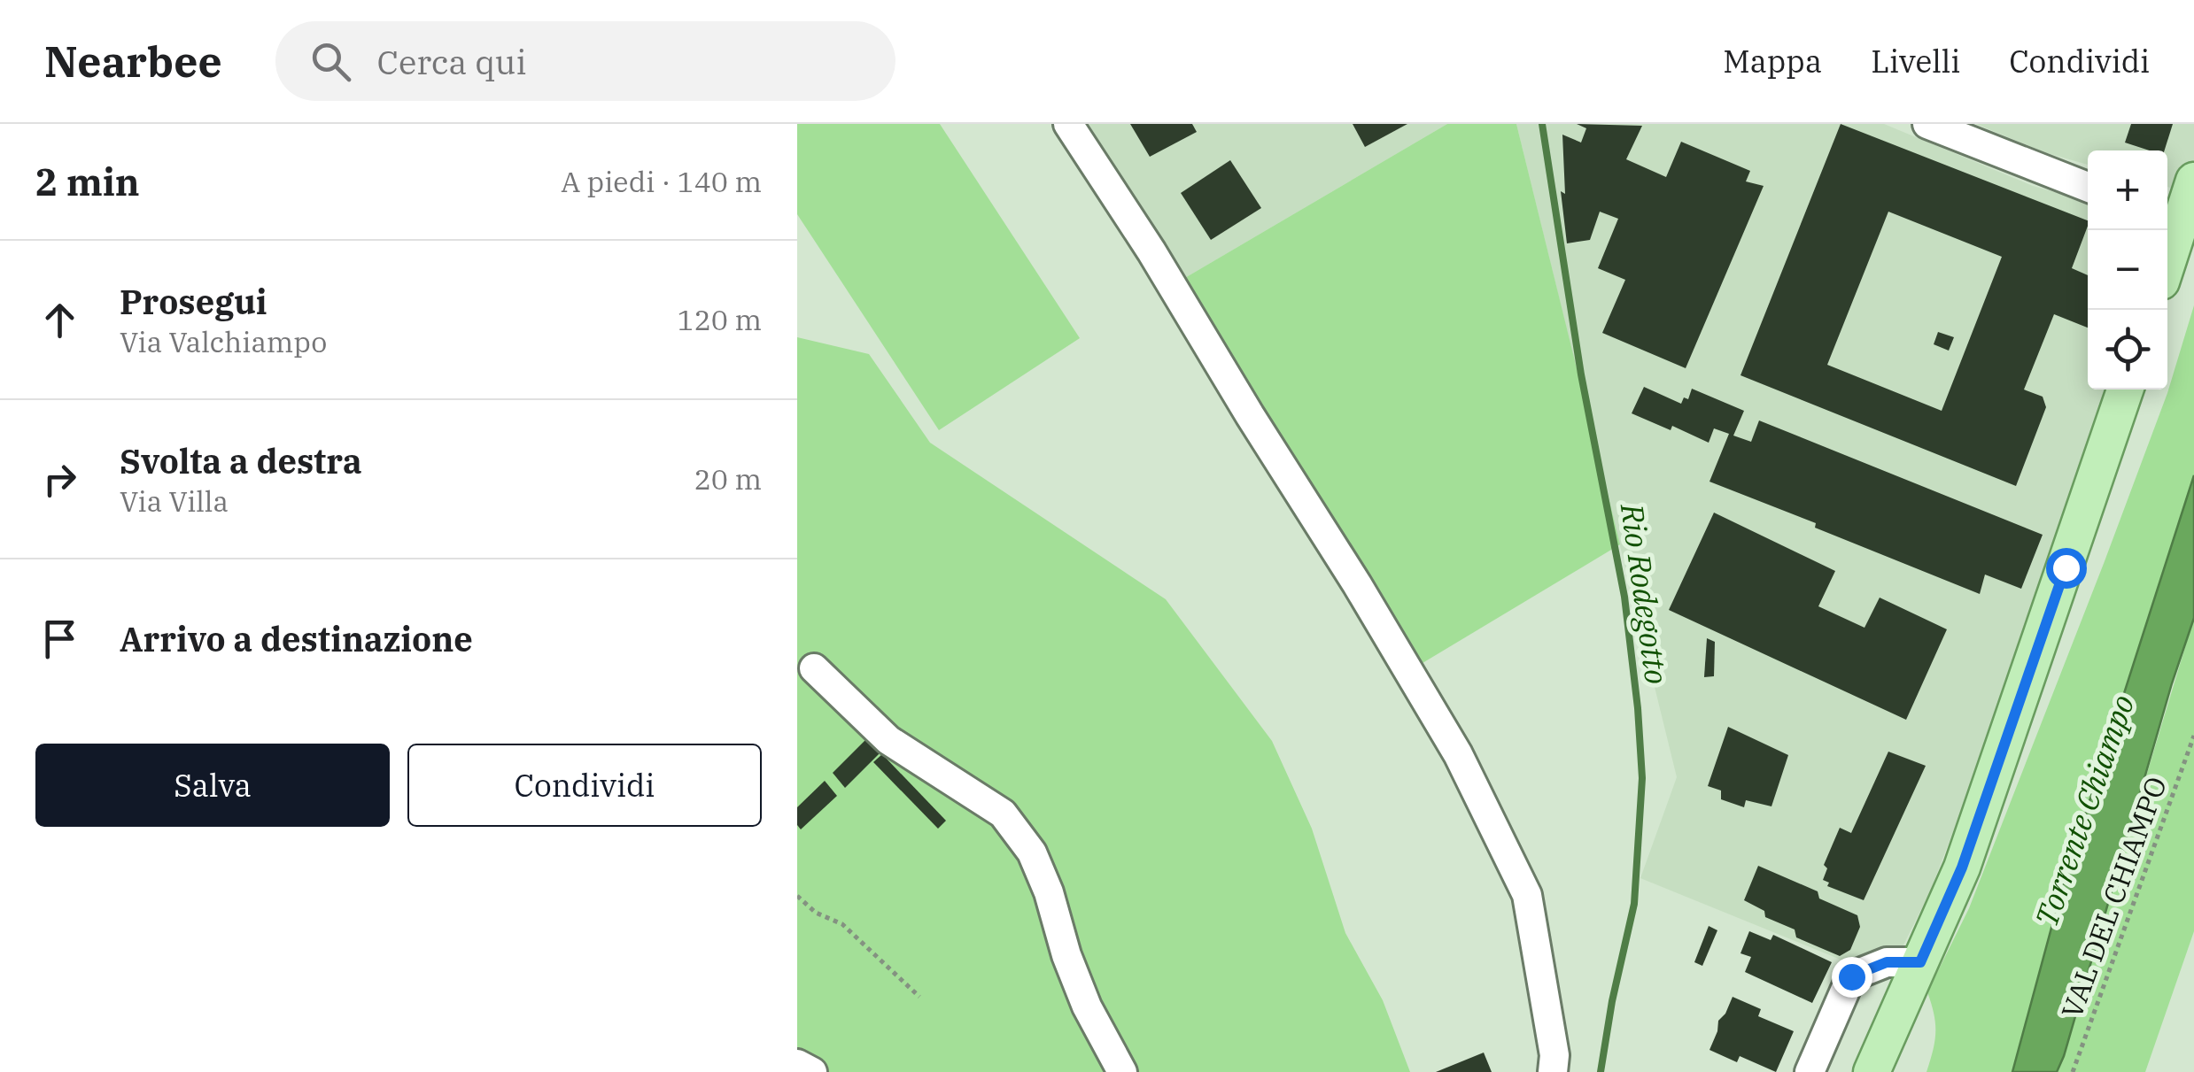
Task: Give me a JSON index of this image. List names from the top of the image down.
{
  "streets": {
    "path": ["VAL DEL CHIAMPO"]
  },
  "water": ["Rio Rodegotto", "Torrente Chiampo"],
  "page": {
    "header": "Nearbee",
    "search": "Cerca qui",
    "nav": ["Mappa", "Livelli", "Condividi"],
    "heading": ["2 min", "A piedi · 140 m"],
    "map_buttons": ["+", "−"],
    "list": [
      ["Prosegui", "Via Valchiampo", "120 m"],
      ["Svolta a destra", "Via Villa", "20 m"],
      "Arrivo a destinazione"
    ],
    "buttons": ["Salva", "Condividi"]
  }
}
